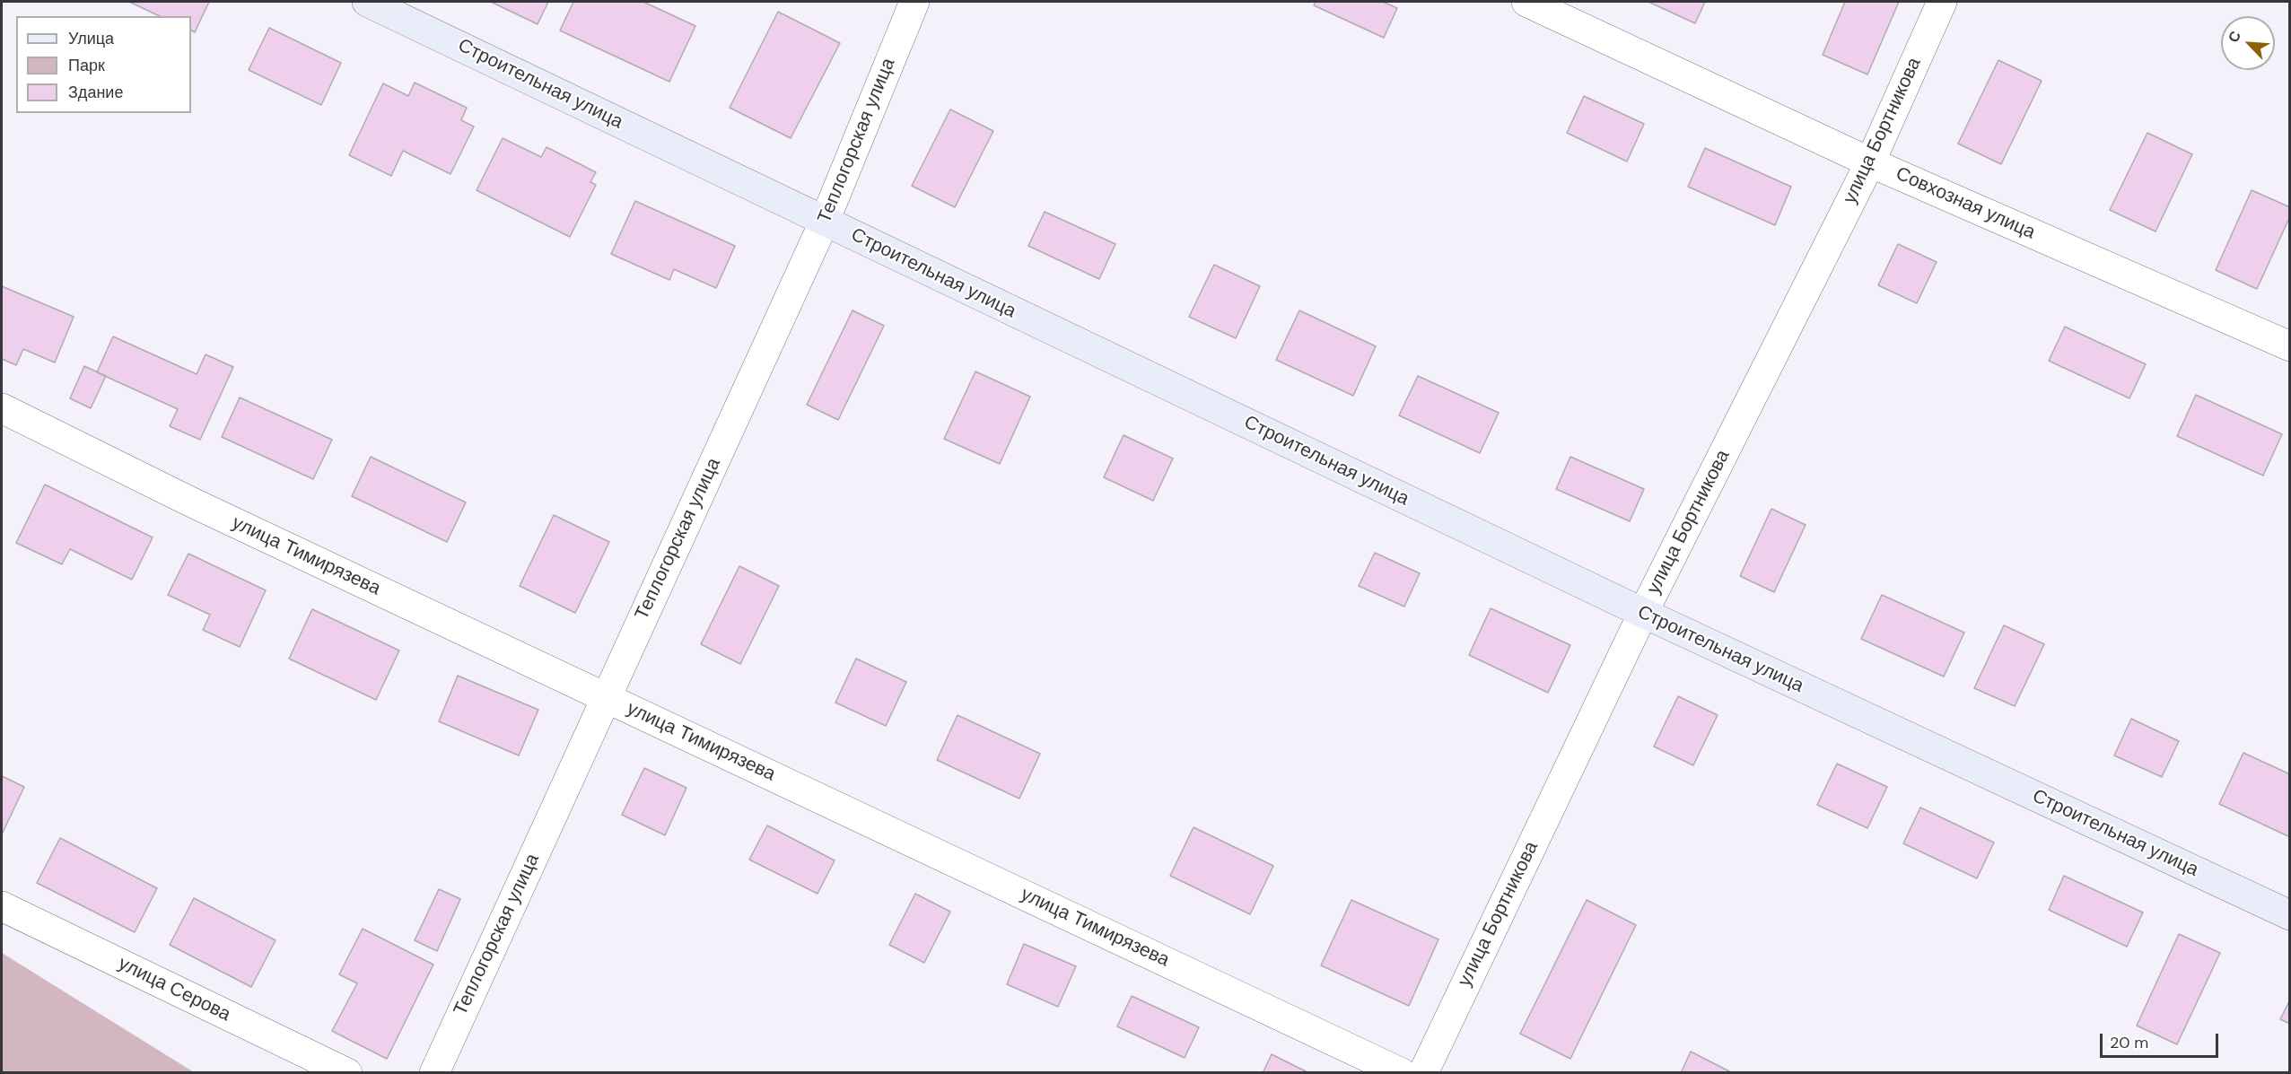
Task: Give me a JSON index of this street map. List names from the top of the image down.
{
  "streets": {
    "street": [
      "Строительная улица",
      "улица Бортникова",
      "Теплогорская улица",
      "Совхозная улица",
      "улица Тимирязева",
      "улица Серова"
    ]
  },
  "crossings": [
    ["Строительная улица", "улица Бортникова"],
    ["Строительная улица", "Теплогорская улица"],
    ["улица Бортникова", "Совхозная улица"],
    ["Теплогорская улица", "улица Тимирязева"]
  ],
  "legend": ["Улица", "Парк", "Здание"],
  "scale_bar": "20 m",
  "north": "top left"
}
